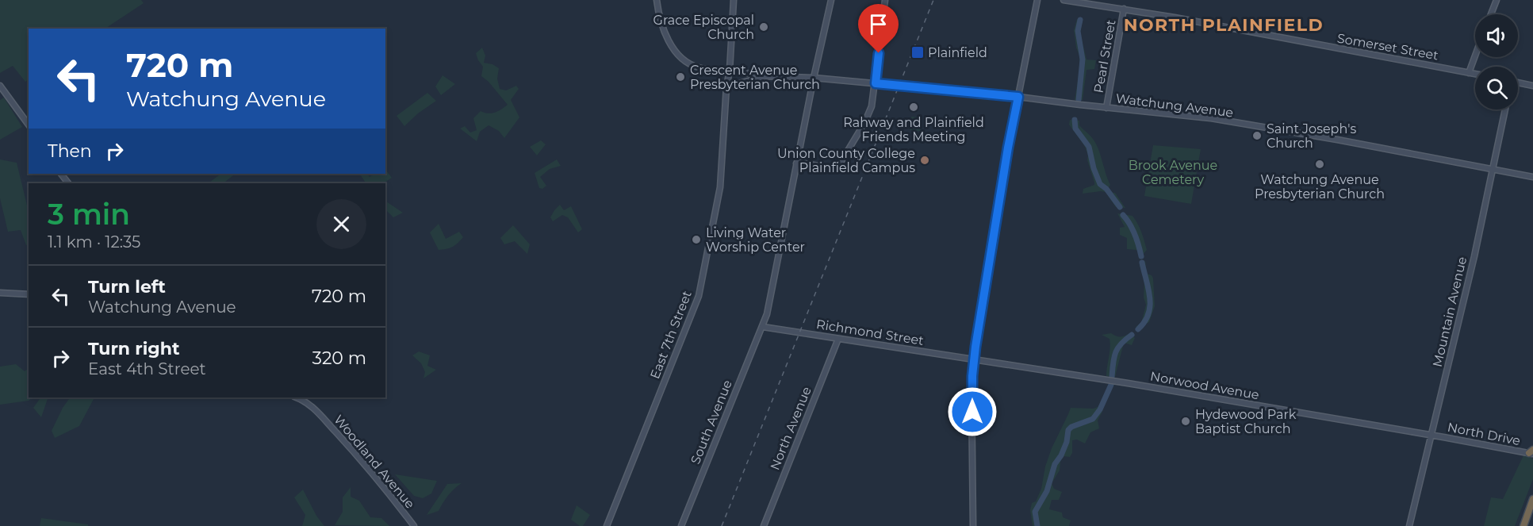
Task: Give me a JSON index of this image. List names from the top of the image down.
{
  "streets": {
    "street": [
      "Somerset Street",
      "Pearl Street",
      "Watchung Avenue",
      "Mountain Avenue",
      "Richmond Street",
      "East 7th Street",
      "Norwood Avenue",
      "South Avenue",
      "North Avenue",
      "North Drive",
      "Woodland Avenue"
    ]
  },
  "crossings": [
    ["Somerset Street", "Pearl Street"],
    ["Pearl Street", "Watchung Avenue"],
    ["Watchung Avenue", "Mountain Avenue"],
    ["Watchung Avenue", "East 7th Street"],
    ["Watchung Avenue", "South Avenue"],
    ["Mountain Avenue", "Norwood Avenue"],
    ["Mountain Avenue", "North Drive"],
    ["Richmond Street", "Norwood Avenue"],
    ["Richmond Street", "South Avenue"],
    ["Richmond Street", "North Avenue"],
    ["Norwood Avenue", "North Drive"]
  ],
  "districts": ["NORTH PLAINFIELD"],
  "parks": ["Brook Avenue Cemetery"],
  "places": {
    "other": [
      "Grace Episcopal Church",
      "Crescent Avenue Presbyterian Church",
      "Rahway and Plainfield Friends Meeting",
      "Saint Joseph's Church",
      "Union County College Plainfield Campus",
      "Watchung Avenue Presbyterian Church",
      "Living Water Worship Center",
      "Hydewood Park Baptist Church"
    ],
    "transit": ["Plainfield"]
  },
  "page": {
    "turn": ["720 m", "Watchung Avenue"],
    "then": "Then",
    "heading": ["3 min", "1.1 km · 12:35"],
    "list": [
      {
        "name": "Turn left",
        "note": "Watchung Avenue",
        "value": "720 m"
      },
      {
        "name": "Turn right",
        "note": "East 4th Street",
        "value": "320 m"
      }
    ]
  }
}
